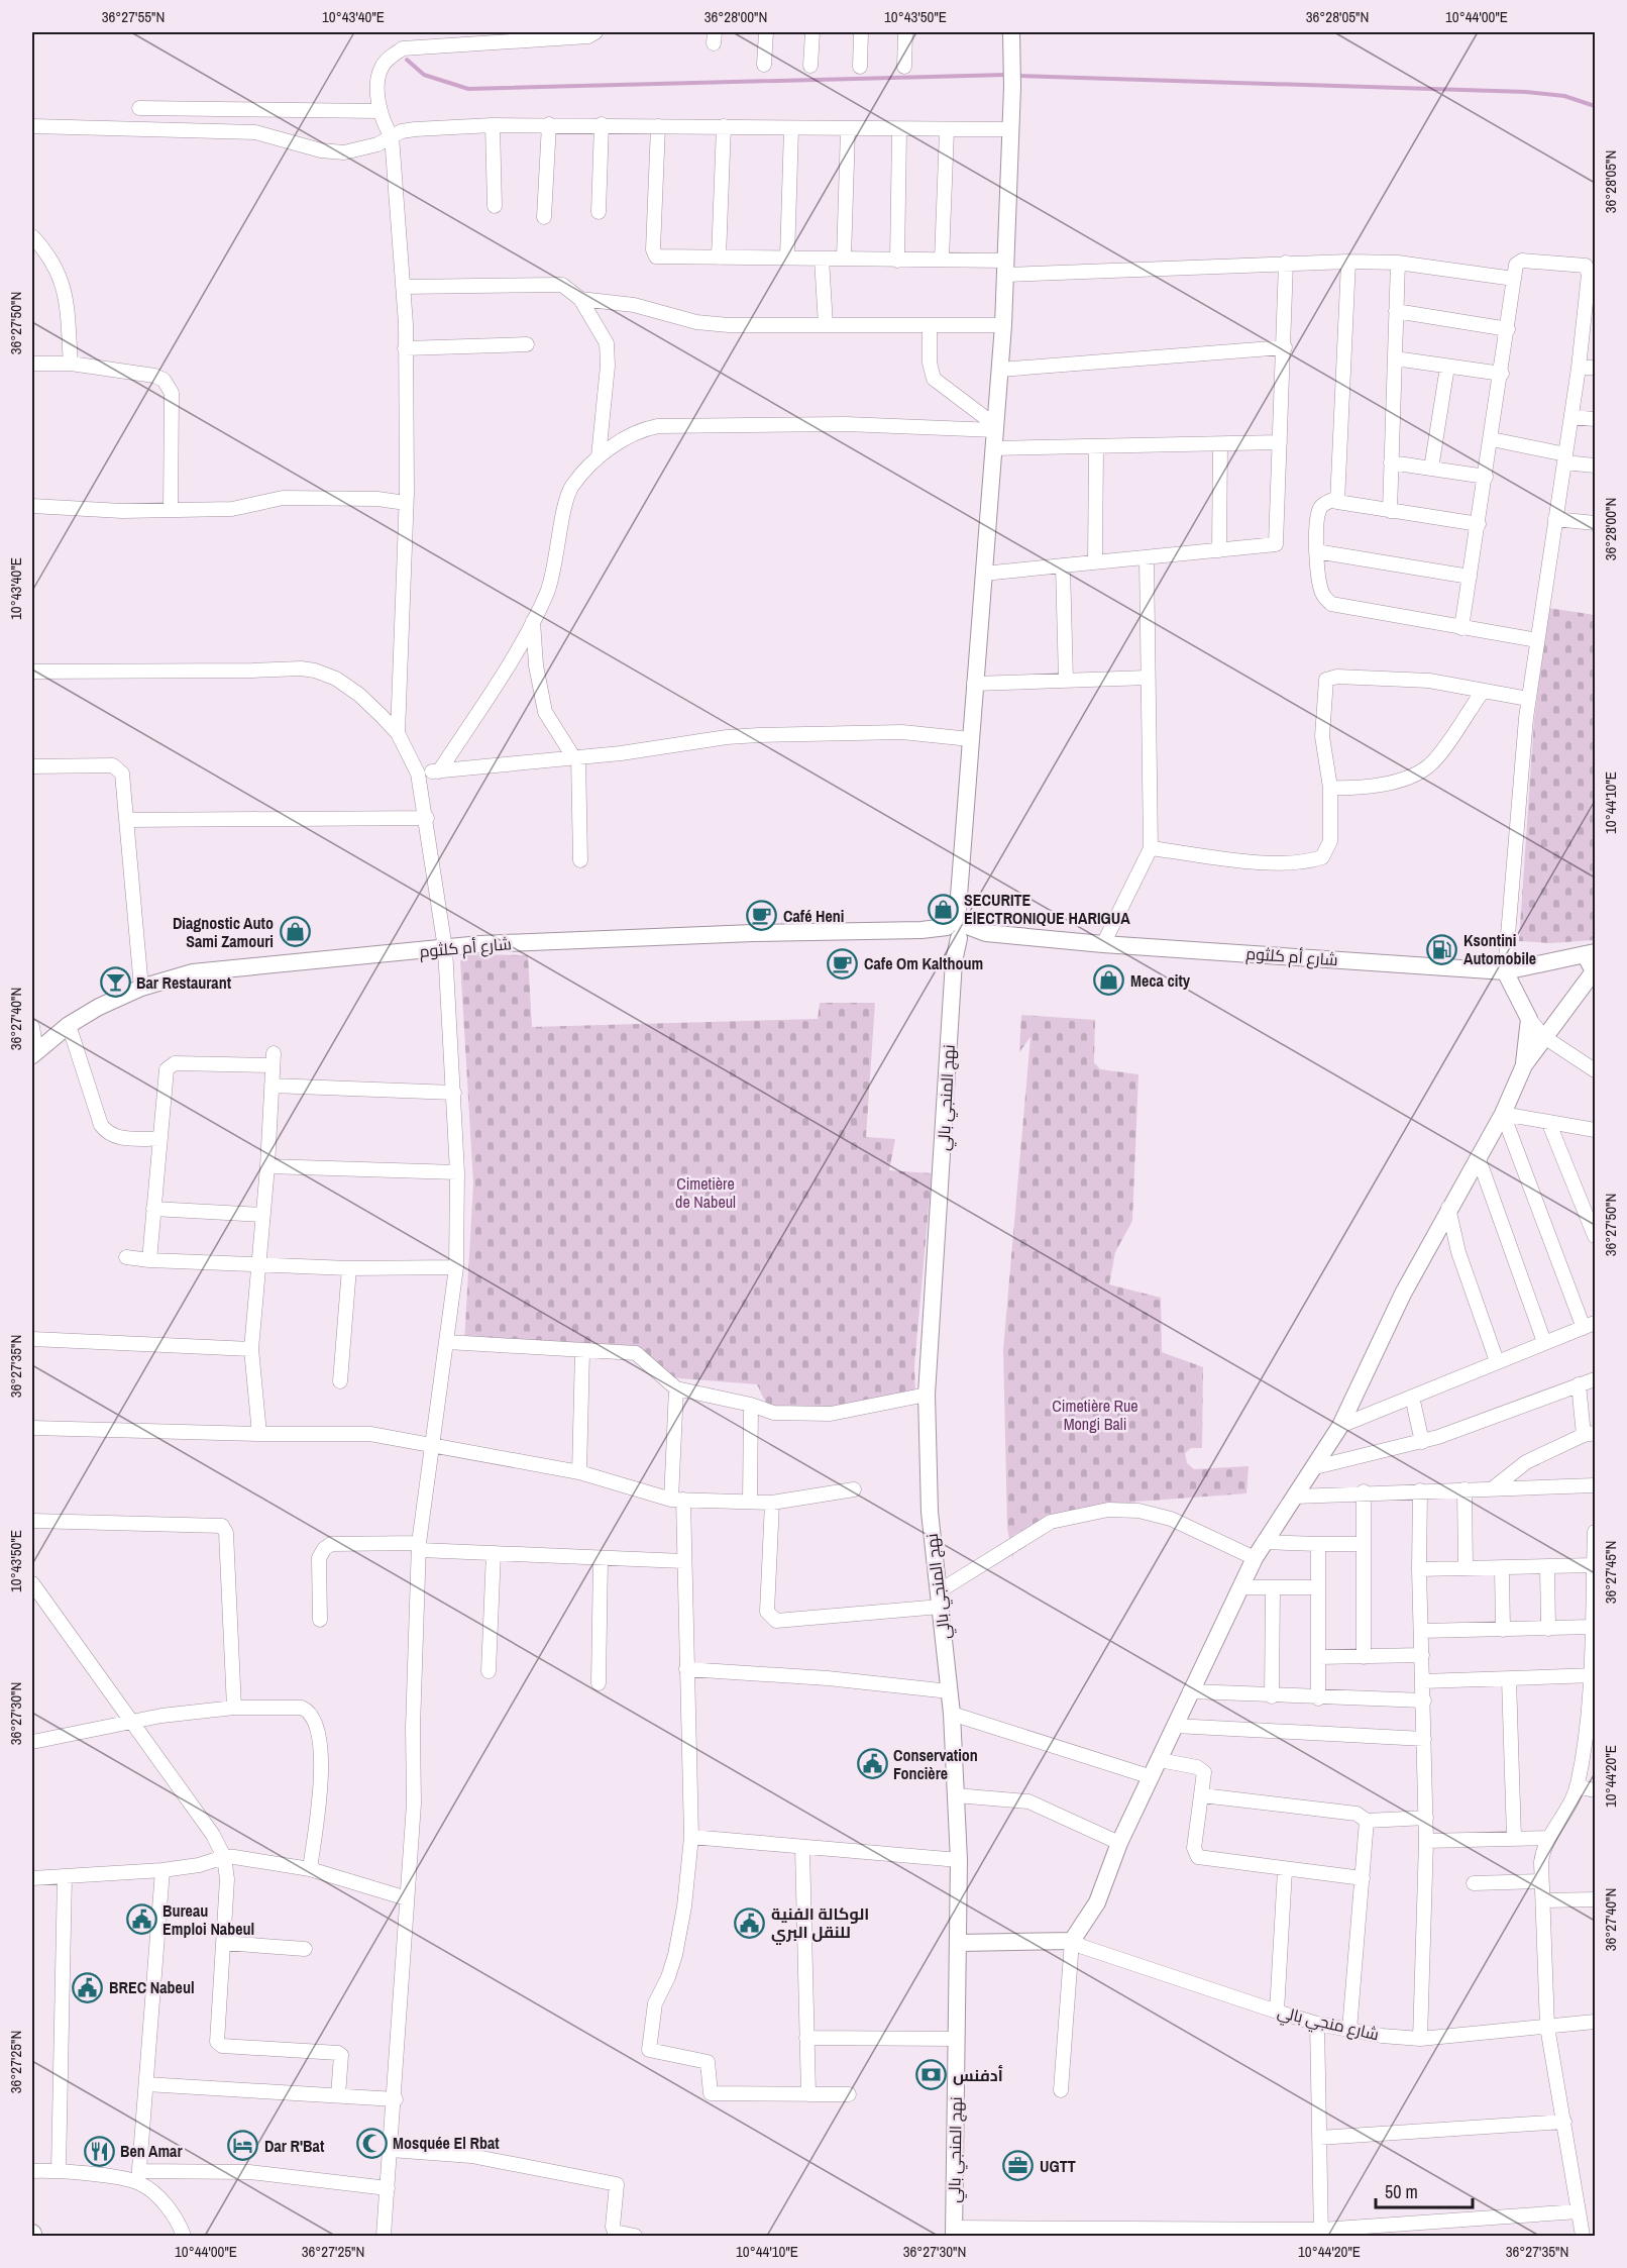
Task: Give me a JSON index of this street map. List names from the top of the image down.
{
  "streets": {
    "street": ["شارع أم كلثوم", "نهج المنجي بالي", "شارع منجي بالي"]
  },
  "crossings": [
    ["شارع أم كلثوم", "نهج المنجي بالي"]
  ],
  "parks": ["Cimetière de Nabeul", "Cimetière Rue Mongi Bali"],
  "places": {
    "shop": ["SECURITE ElECTRONIQUE HARIGUA", "Diagnostic Auto Sami Zamouri", "Meca city"],
    "cafe": ["Café Heni", "Cafe Om Kalthoum"],
    "fuel station": ["Ksontini Automobile"],
    "bar": ["Bar Restaurant"],
    "public building": [
      "Conservation Foncière",
      "Bureau Emploi Nabeul",
      "الوكالة الفنية للنقل البري",
      "BREC Nabeul"
    ],
    "bank": ["أدفنس"],
    "mosque": ["Mosquée El Rbat"],
    "hotel": ["Dar R'Bat"],
    "restaurant": ["Ben Amar"],
    "office": ["UGTT"]
  },
  "scale_bar": "50 m",
  "coordinates": [
    "36°27'55\"N",
    "10°43'40\"E",
    "36°28'00\"N",
    "10°43'50\"E",
    "36°28'05\"N",
    "10°44'00\"E",
    "36°27'50\"N",
    "10°44'10\"E",
    "36°27'40\"N",
    "36°27'35\"N",
    "36°27'45\"N",
    "36°27'30\"N",
    "10°44'20\"E",
    "36°27'25\"N"
  ]
}
